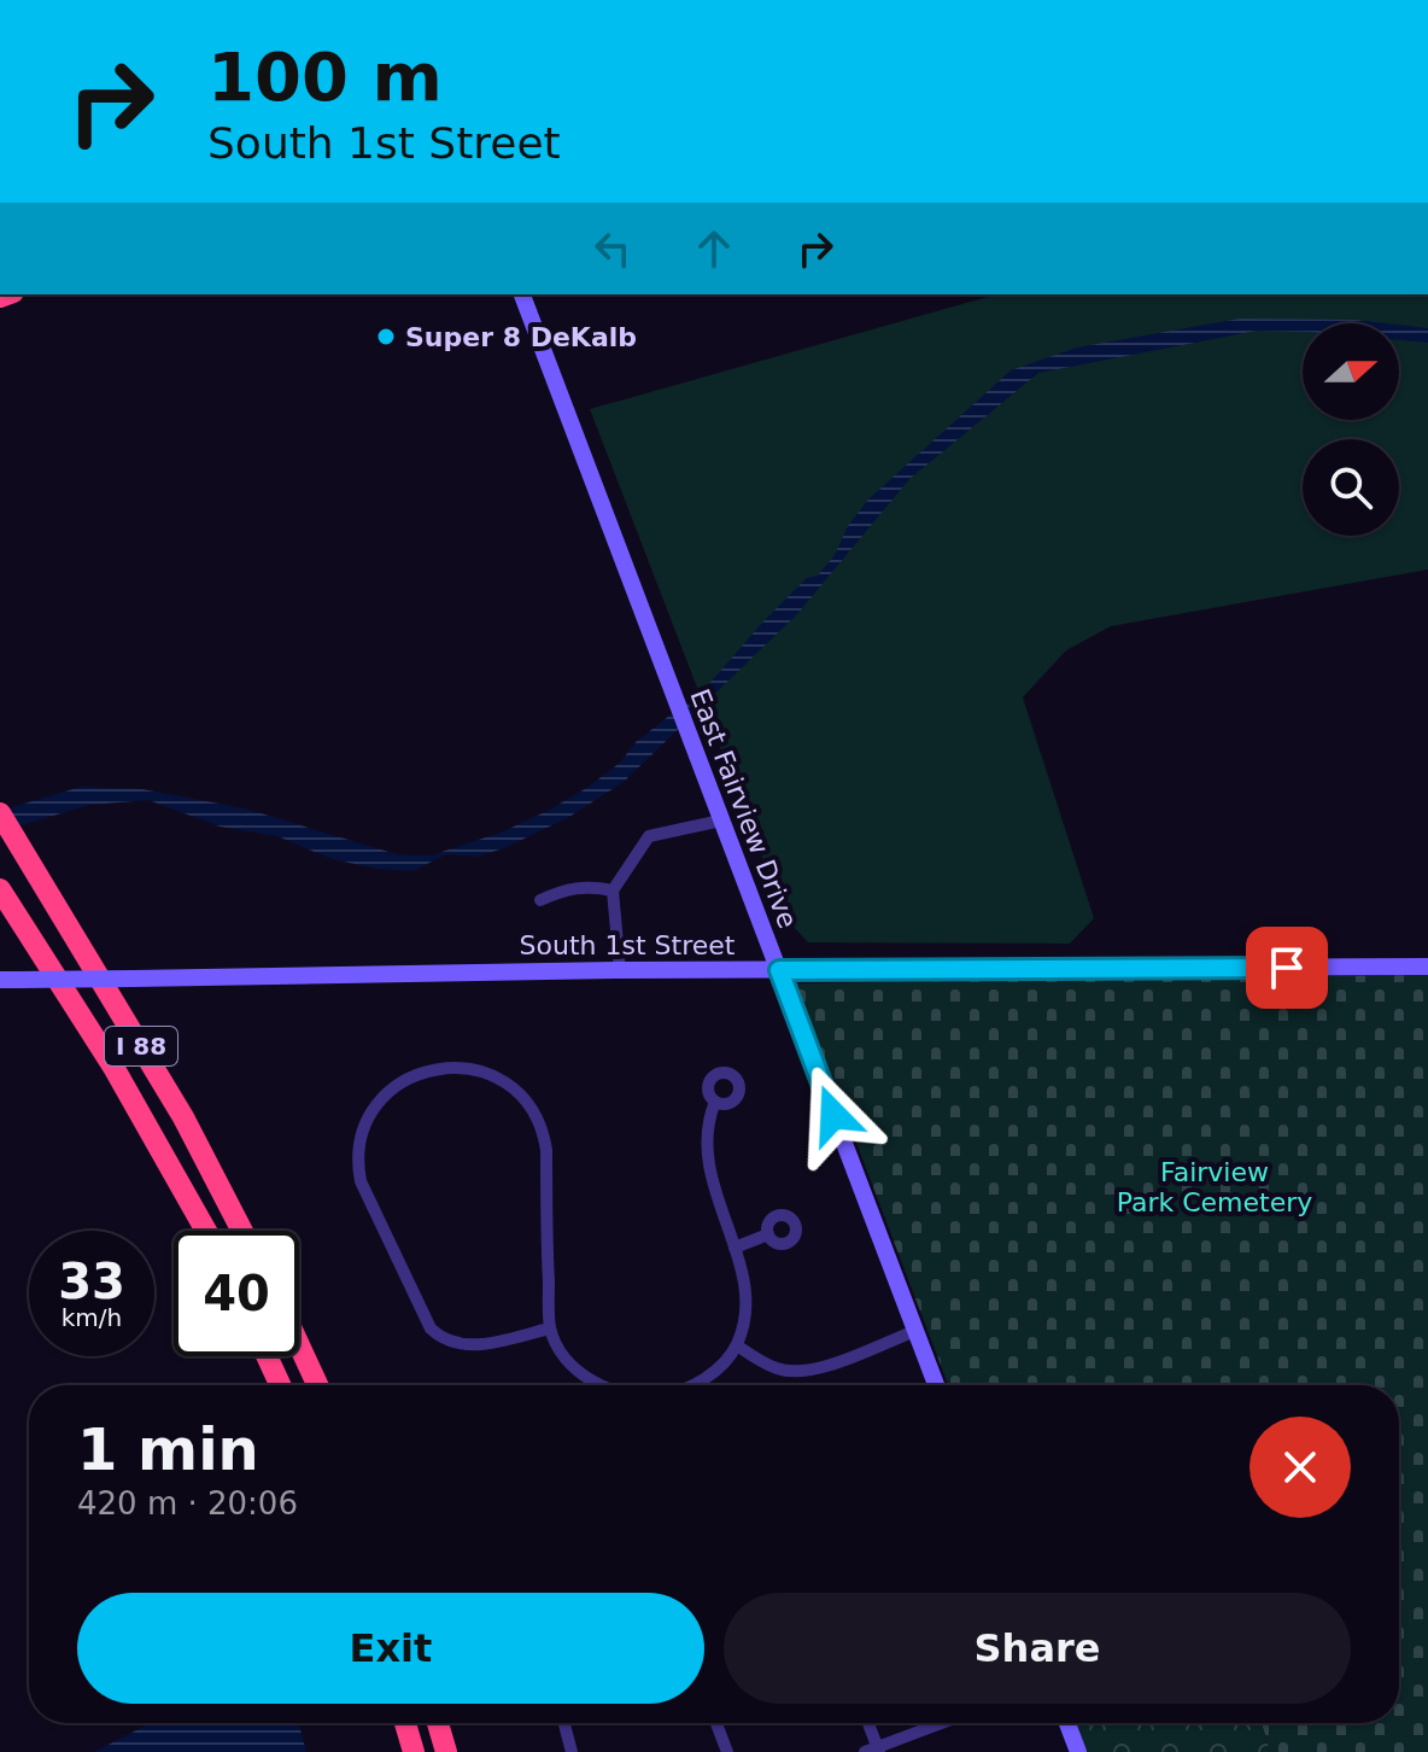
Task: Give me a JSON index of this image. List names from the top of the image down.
{
  "streets": {
    "highway": ["I 88"],
    "street": ["East Fairview Drive", "South 1st Street"]
  },
  "crossings": [
    ["East Fairview Drive", "South 1st Street"]
  ],
  "parks": ["Fairview Park Cemetery"],
  "places": ["Super 8 DeKalb"],
  "north": "right",
  "page": {
    "turn": ["100 m", "South 1st Street"],
    "speed": "33 km/h",
    "limit": "40",
    "heading": ["1 min", "420 m · 20:06"],
    "buttons": ["Exit", "Share"]
  }
}
